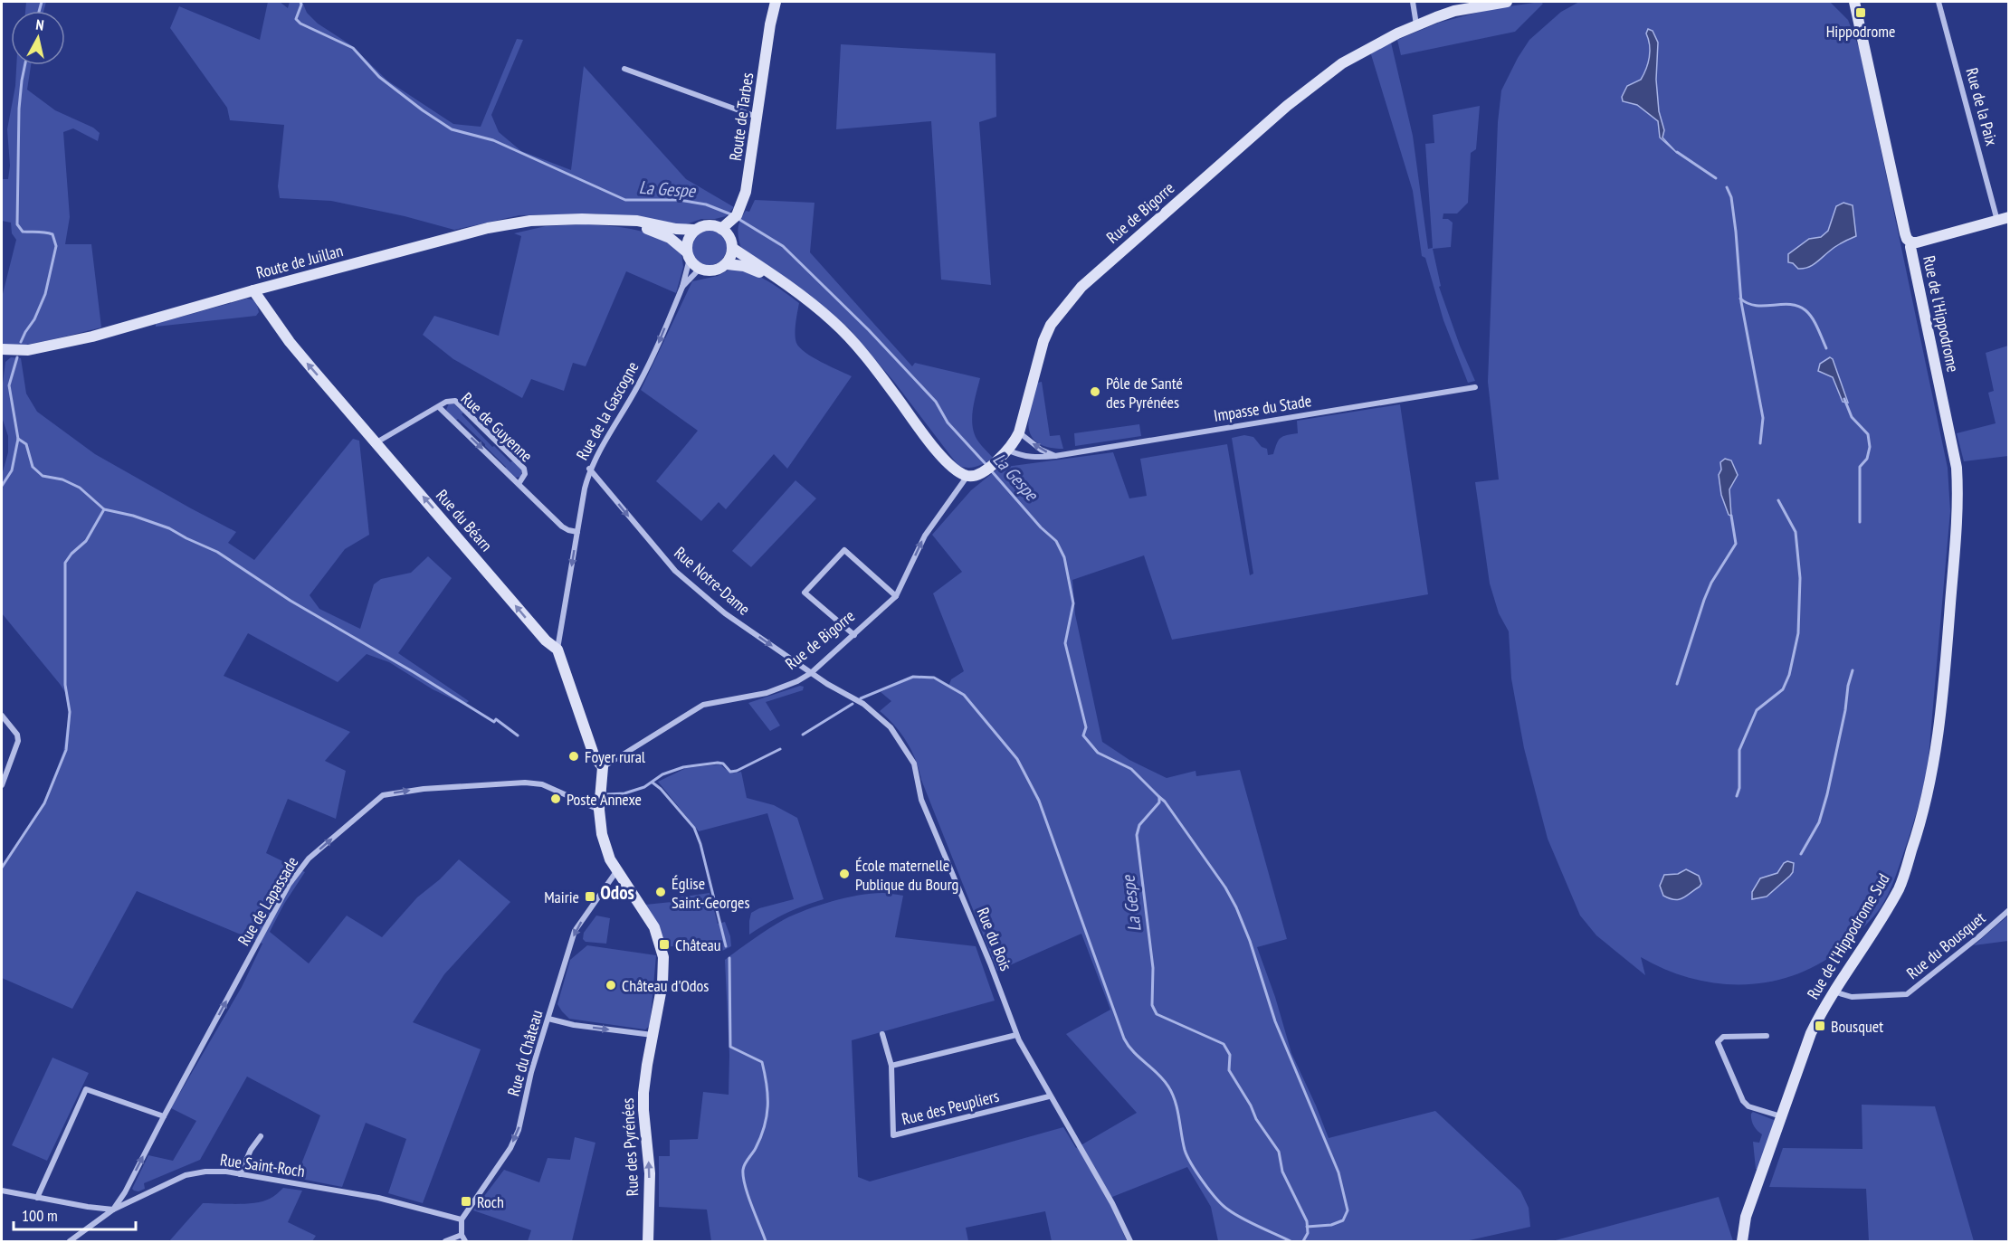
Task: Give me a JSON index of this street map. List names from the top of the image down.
{
  "streets": {
    "main road": [
      "Route de Tarbes",
      "Rue de Bigorre",
      "Route de Juillan",
      "Rue de l'Hippodrome",
      "Rue du Béarn",
      "Rue de l'Hippodrome Sud",
      "Rue des Pyrénées"
    ],
    "street": [
      "Rue de la Paix",
      "Impasse du Stade",
      "Rue de la Gascogne",
      "Rue de Guyenne",
      "Rue Notre-Dame",
      "Rue de Lapassade",
      "Rue du Bois",
      "Rue du Bousquet",
      "Rue du Château",
      "Rue des Peupliers",
      "Rue Saint-Roch"
    ]
  },
  "crossings": [
    ["Route de Tarbes", "Route de Juillan"],
    ["Route de Tarbes", "Rue de la Gascogne"],
    ["Rue de Bigorre", "Impasse du Stade"],
    ["Rue de Bigorre", "Rue du Béarn"],
    ["Rue de Bigorre", "Rue Notre-Dame"],
    ["Rue de Bigorre", "Rue du Bois"],
    ["Rue de Bigorre", "Rue des Pyrénées"],
    ["Route de Juillan", "Rue de la Gascogne"],
    ["Route de Juillan", "Rue du Béarn"],
    ["Rue de l'Hippodrome", "Rue de l'Hippodrome Sud"],
    ["Rue de la Gascogne", "Rue de Guyenne"],
    ["Rue de la Gascogne", "Rue du Béarn"],
    ["Rue de la Gascogne", "Rue Notre-Dame"],
    ["Rue de Guyenne", "Rue du Béarn"],
    ["Rue du Béarn", "Rue des Pyrénées"],
    ["Rue Notre-Dame", "Rue du Bois"],
    ["Rue de Lapassade", "Rue des Pyrénées"],
    ["Rue de Lapassade", "Rue Saint-Roch"],
    ["Rue de l'Hippodrome Sud", "Rue du Bousquet"],
    ["Rue du Bois", "Rue des Peupliers"],
    ["Rue du Château", "Rue des Pyrénées"],
    ["Rue du Château", "Rue Saint-Roch"]
  ],
  "one_way": [
    "Rue de la Gascogne",
    "Rue du Béarn",
    "Rue Notre-Dame",
    "Rue de Lapassade",
    "Rue du Château",
    "Rue des Pyrénées"
  ],
  "districts": ["Odos"],
  "water": ["La Gespe"],
  "places": {
    "transit": [
      "Hippodrome",
      "Mairie",
      "Château",
      "Bousquet",
      "Roch"
    ],
    "other": [
      "Pôle de Santé des Pyrénées",
      "Foyer rural",
      "Poste Annexe",
      "École maternelle Publique du Bourg",
      "Église Saint-Georges",
      "Château d'Odos"
    ]
  },
  "scale_bar": "100 m",
  "north": "top"
}
